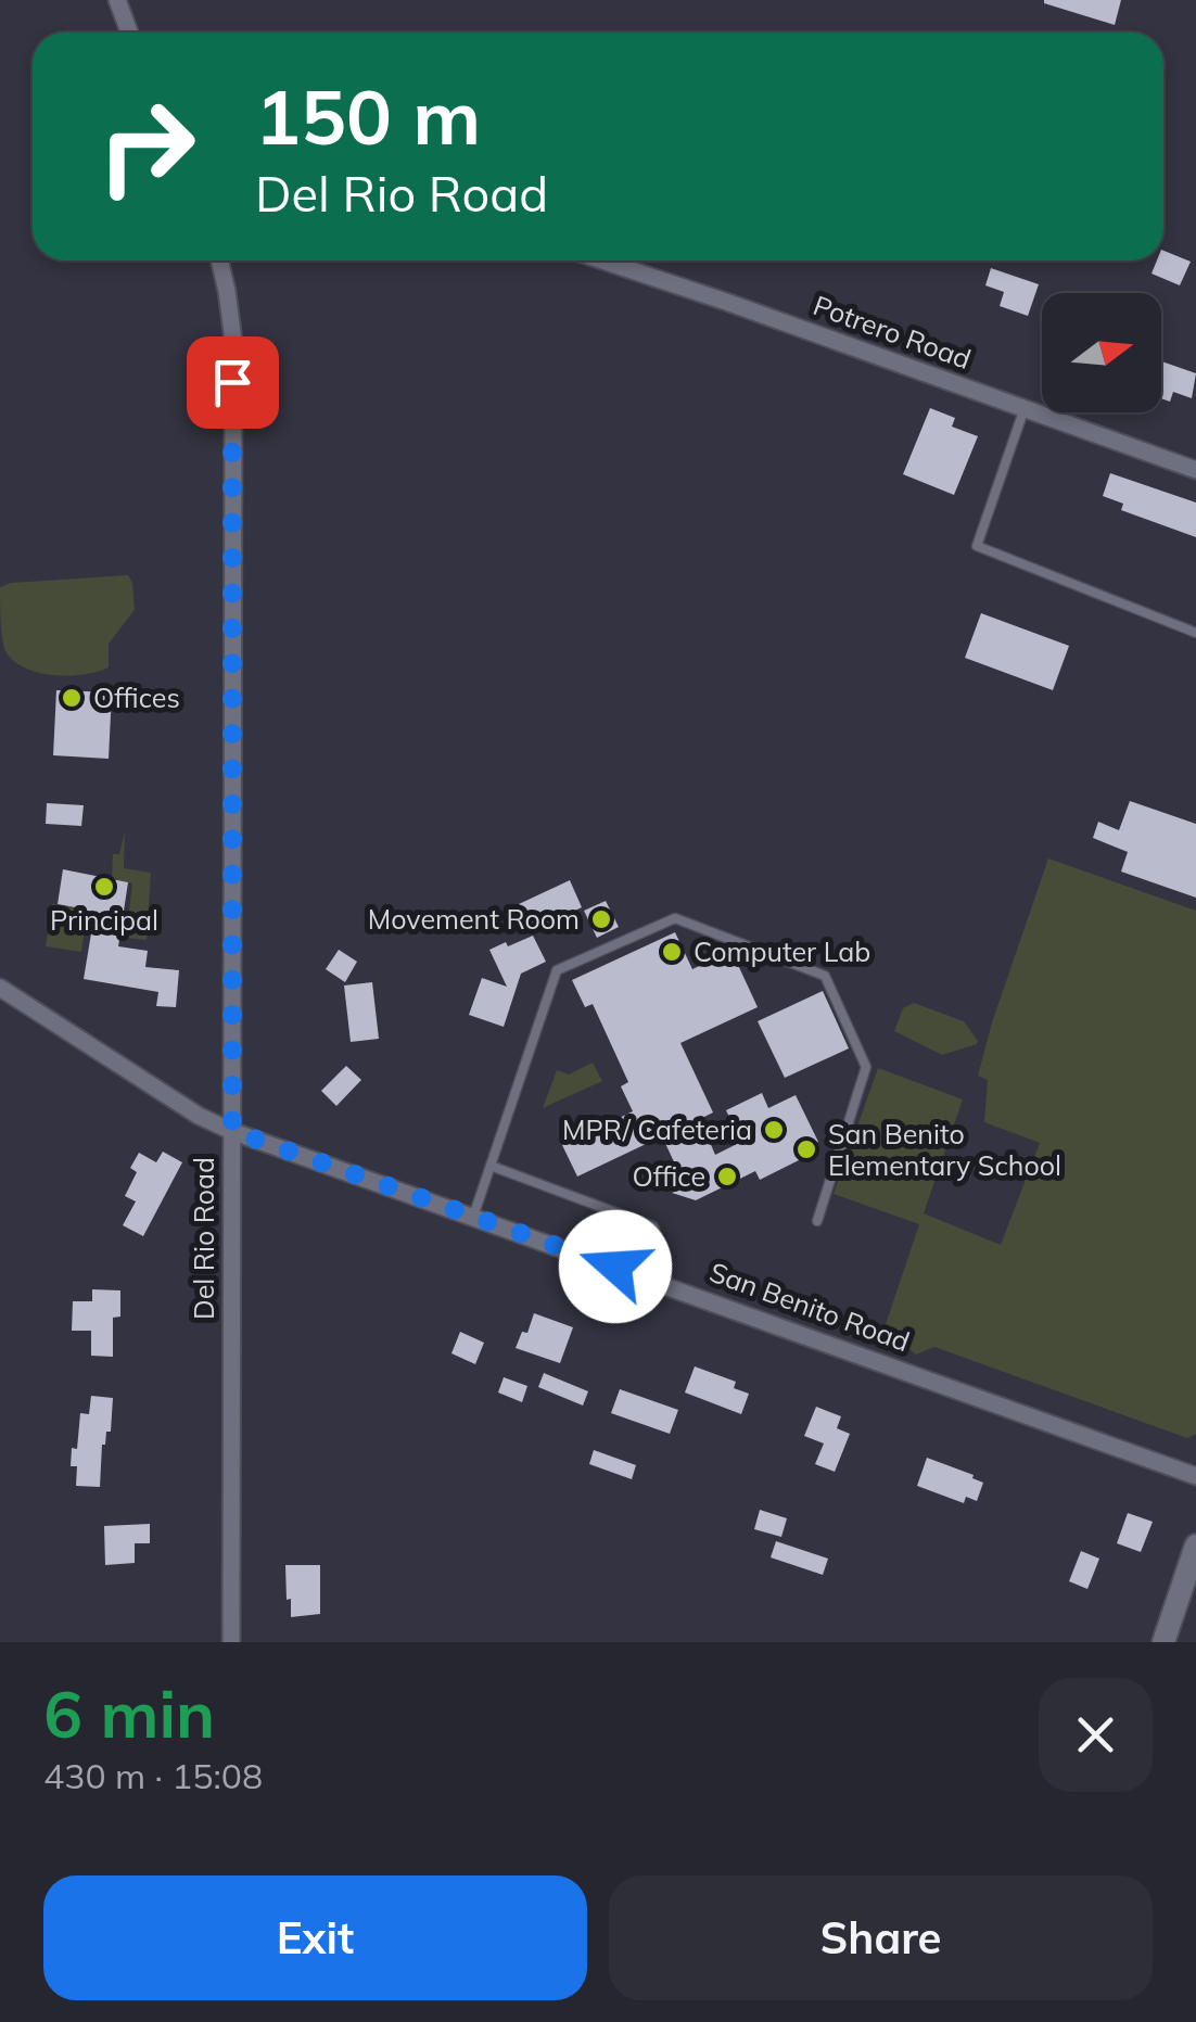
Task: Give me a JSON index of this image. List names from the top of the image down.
{
  "streets": {
    "street": ["Potrero Road", "Del Rio Road", "San Benito Road"]
  },
  "crossings": [
    ["Del Rio Road", "San Benito Road"]
  ],
  "places": [
    "Offices",
    "Principal",
    "Movement Room",
    "Computer Lab",
    "MPR/ Cafeteria",
    "San Benito Elementary School",
    "Office"
  ],
  "north": "right",
  "page": {
    "turn": ["150 m", "Del Rio Road"],
    "heading": ["6 min", "430 m · 15:08"],
    "buttons": ["Exit", "Share"]
  }
}
